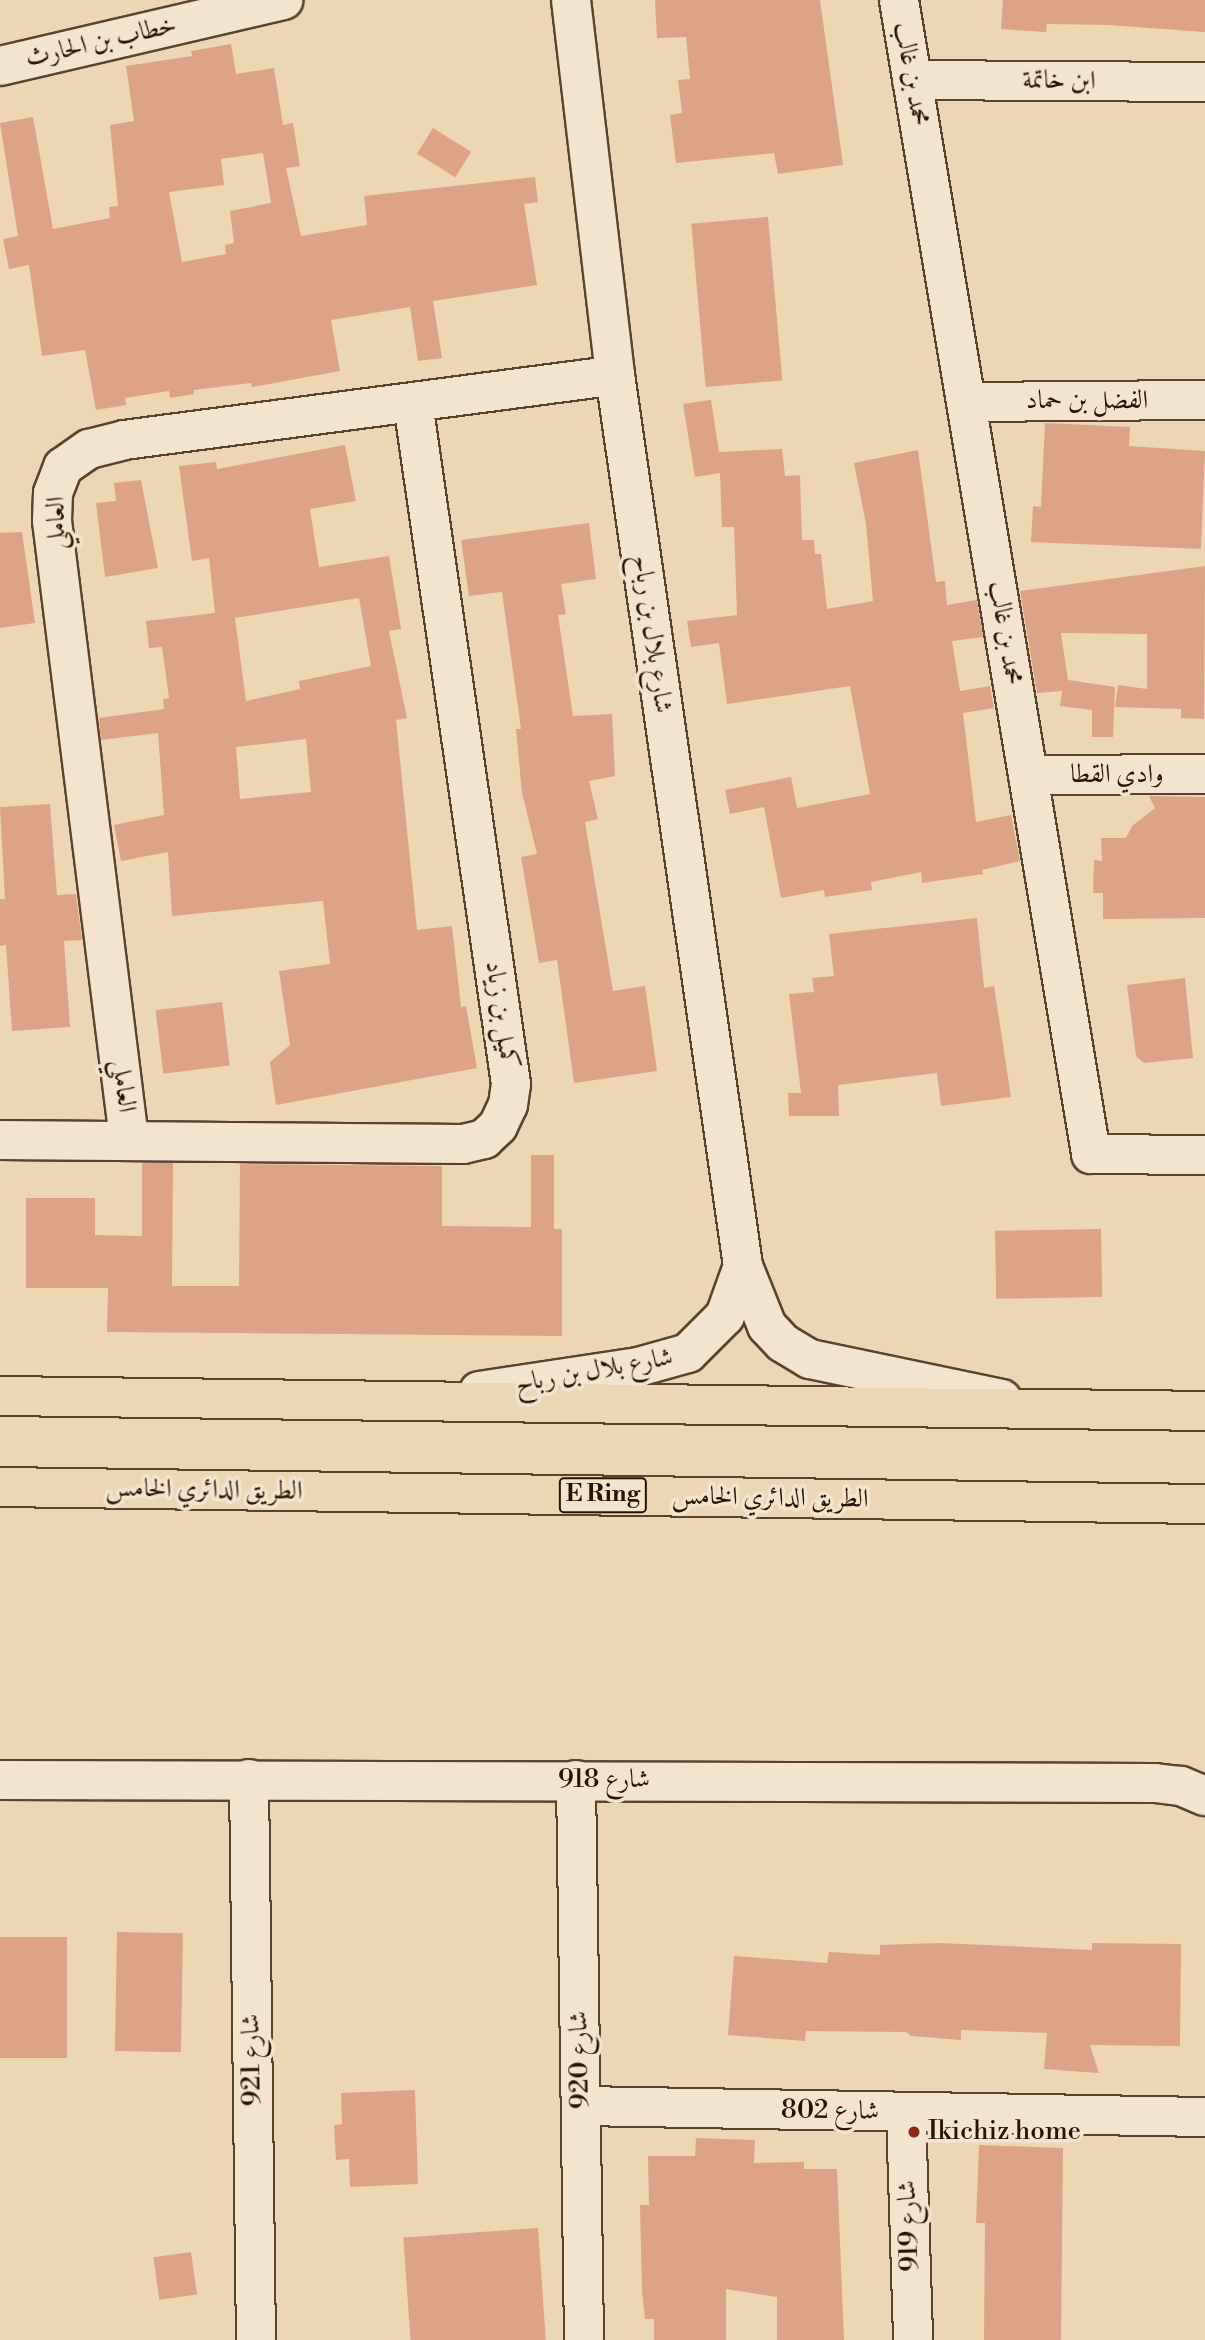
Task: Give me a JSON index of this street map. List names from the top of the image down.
{
  "streets": {
    "main road": ["الطريق الدائري الخامس", "E Ring"],
    "street": [
      "خطاب بن الحارث",
      "محمد بن غالب",
      "ابن خاتمة",
      "الفضل بن حماد",
      "العاملي",
      "شارع بلال بن رباح",
      "وادي القطا",
      "كميل بن زياد",
      "شارع 918",
      "شارع 921",
      "شارع 920",
      "شارع 802",
      "شارع 919"
    ]
  },
  "crossings": [
    ["محمد بن غالب", "ابن خاتمة"],
    ["محمد بن غالب", "الفضل بن حماد"],
    ["محمد بن غالب", "وادي القطا"],
    ["العاملي", "شارع بلال بن رباح"],
    ["العاملي", "كميل بن زياد"],
    ["شارع 918", "شارع 921"],
    ["شارع 918", "شارع 920"],
    ["شارع 920", "شارع 802"],
    ["شارع 802", "شارع 919"]
  ],
  "places": ["Ikichiz home"]
}
